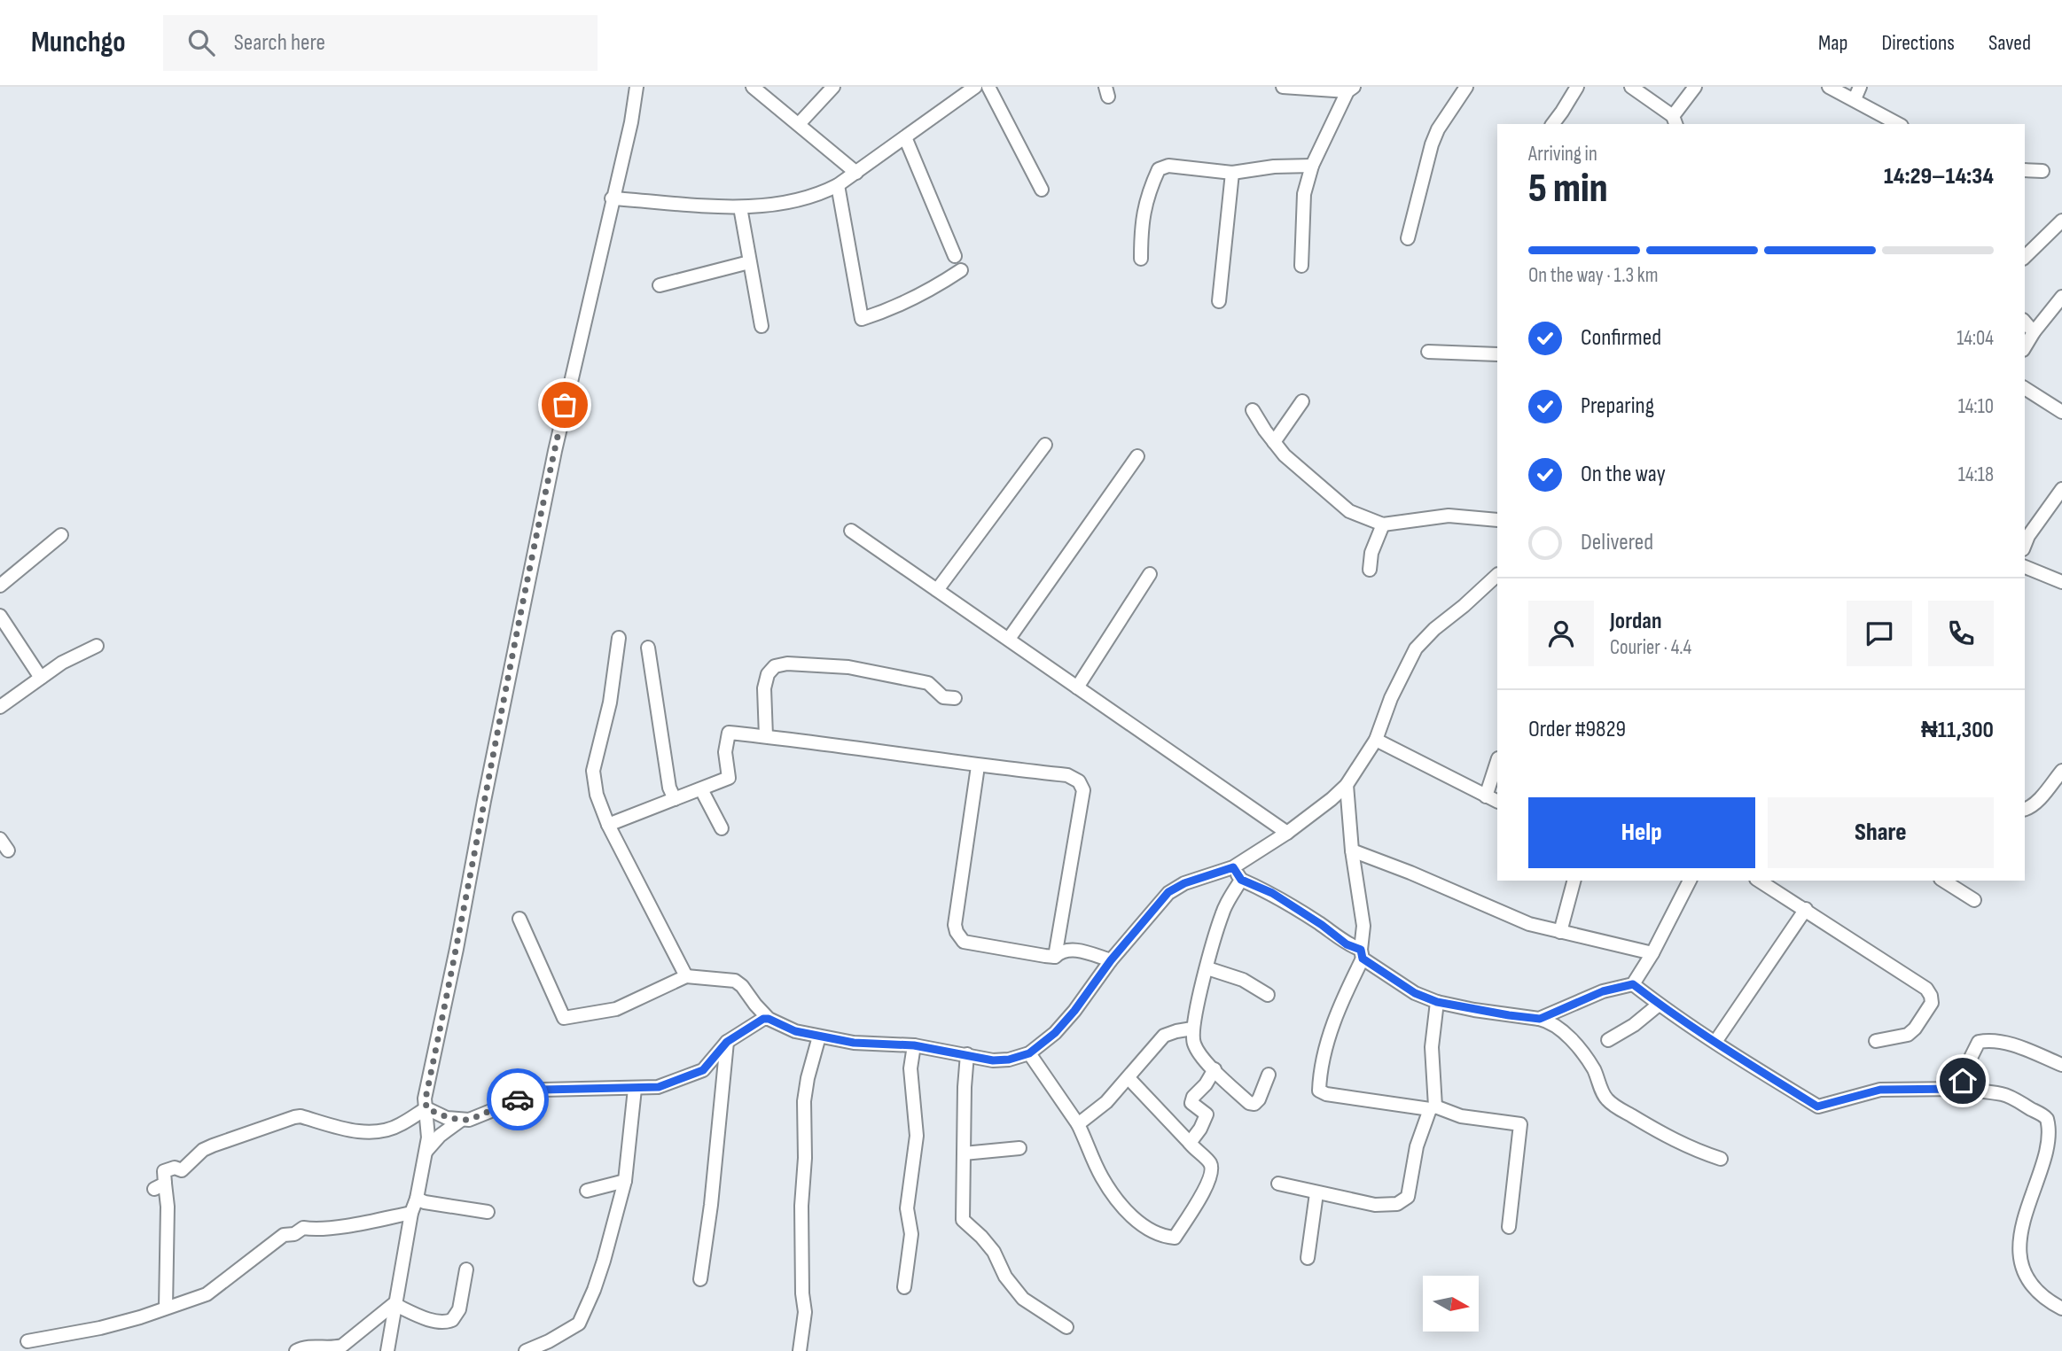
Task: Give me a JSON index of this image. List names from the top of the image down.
{
  "north": "right",
  "page": {
    "header": "Munchgo",
    "search": "Search here",
    "nav": ["Map", "Directions", "Saved"],
    "heading": ["5 min", "Arriving in", "14:29–14:34"],
    "panel": [
      "Jordan",
      "Courier · 4.4",
      "Order #9829",
      "₦11,300"
    ],
    "bar": "On the way · 1.3 km",
    "list": [
      ["Confirmed", "14:04"],
      ["Preparing", "14:10"],
      ["On the way", "14:18"],
      "Delivered"
    ],
    "buttons": ["Help", "Share"]
  }
}
